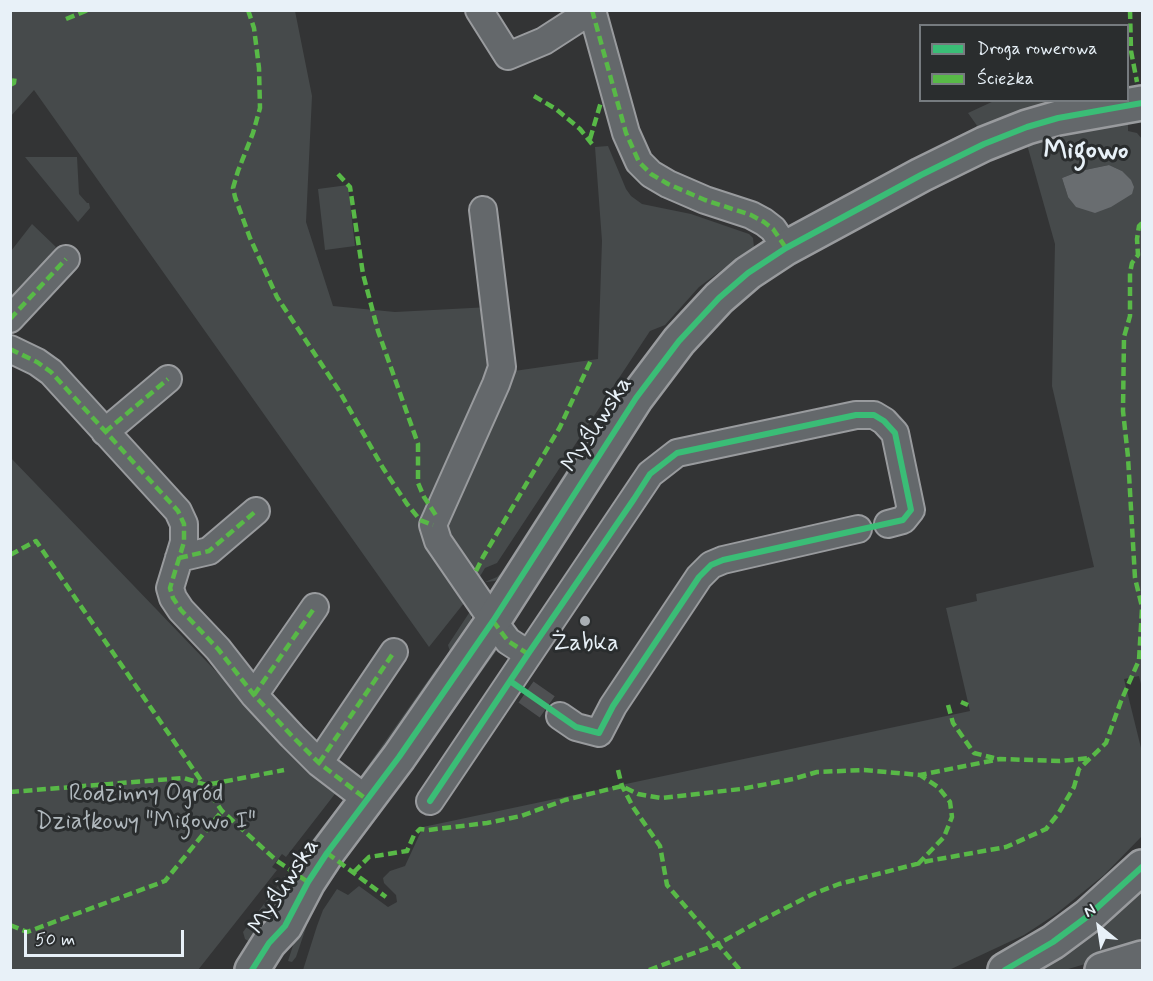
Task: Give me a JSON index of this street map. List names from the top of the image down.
{
  "streets": {
    "street": ["Myśliwska"]
  },
  "districts": ["Migowo"],
  "parks": ["Rodzinny Ogród Działkowy \"Migowo I\""],
  "places": ["Żabka"],
  "legend": ["Droga rowerowa", "Ścieżka"],
  "scale_bar": "50 m",
  "north": "top left"
}
